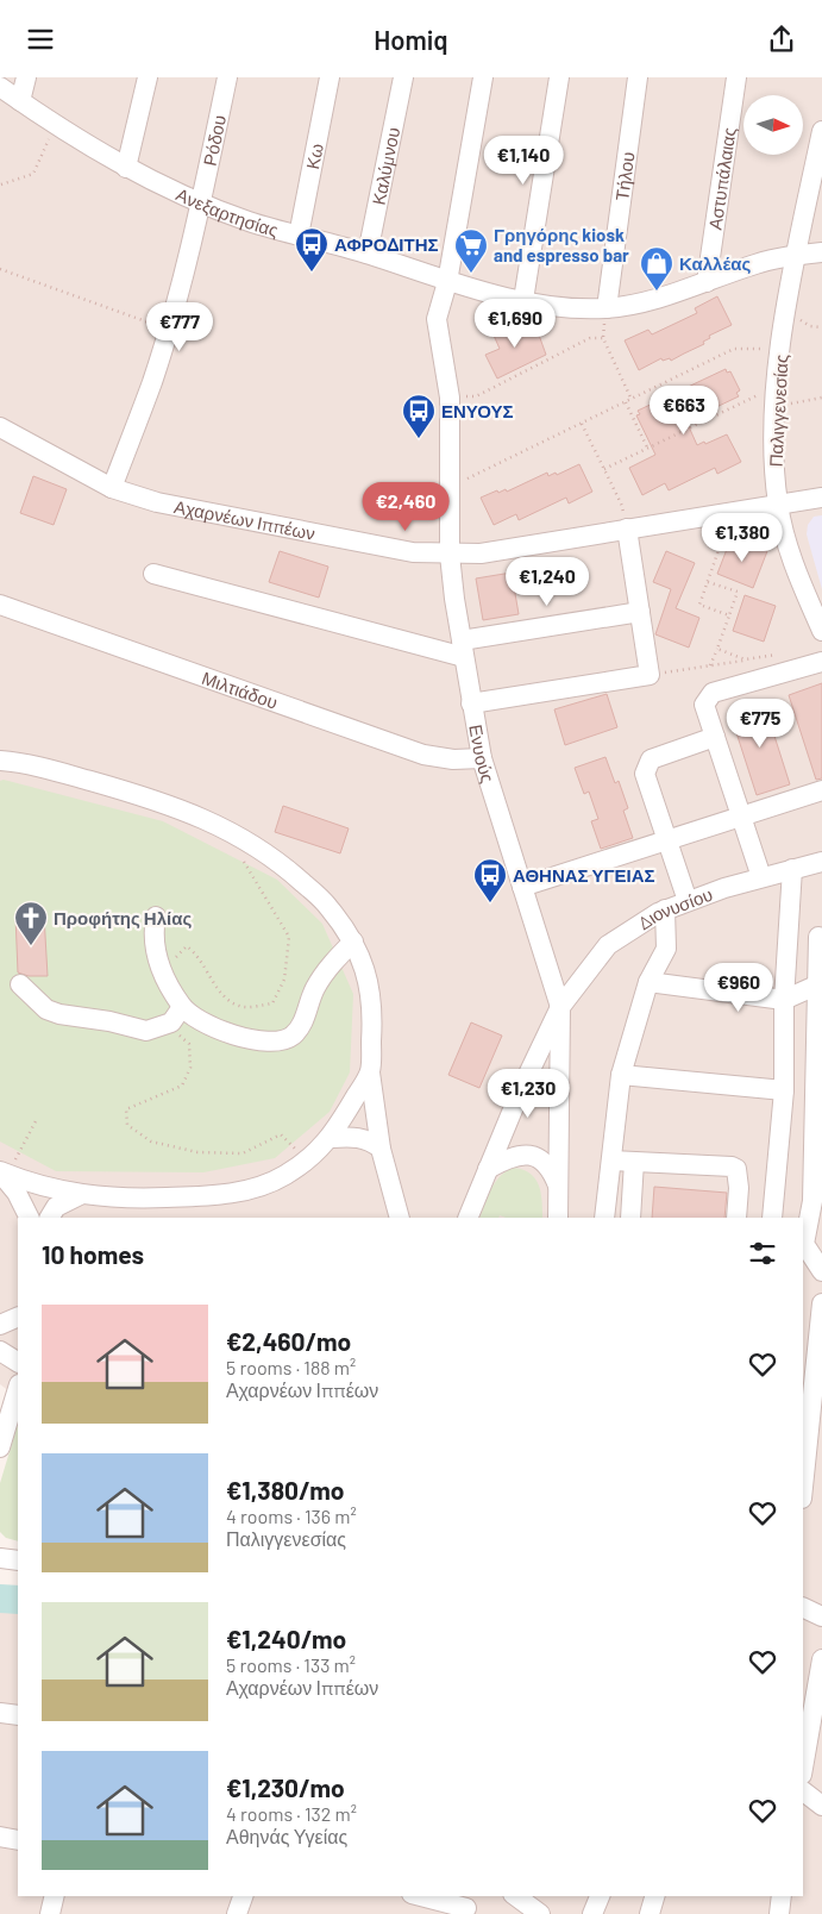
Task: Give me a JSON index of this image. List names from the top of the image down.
{
  "streets": {
    "street": [
      "Ρόδου",
      "Κω",
      "Καλύμνου",
      "Τήλου",
      "Αστυπάλαιας",
      "Ανεξαρτησίας",
      "Παλιγγενεσίας",
      "Αχαρνέων Ιππέων",
      "Μιλτιάδου",
      "Ενυούς",
      "Διονυσίου"
    ]
  },
  "crossings": [
    ["Ρόδου", "Ανεξαρτησίας"],
    ["Ρόδου", "Αχαρνέων Ιππέων"],
    ["Κω", "Ανεξαρτησίας"],
    ["Καλύμνου", "Ανεξαρτησίας"],
    ["Τήλου", "Ανεξαρτησίας"],
    ["Αστυπάλαιας", "Ανεξαρτησίας"],
    ["Ανεξαρτησίας", "Παλιγγενεσίας"],
    ["Ανεξαρτησίας", "Ενυούς"],
    ["Παλιγγενεσίας", "Αχαρνέων Ιππέων"],
    ["Αχαρνέων Ιππέων", "Ενυούς"],
    ["Μιλτιάδου", "Ενυούς"],
    ["Ενυούς", "Διονυσίου"]
  ],
  "places": {
    "bus stop": ["ΑΦΡΟΔΙΤΗΣ", "ΕΝΥΟΥΣ", "ΑΘΗΝΑΣ ΥΓΕΙΑΣ"],
    "supermarket": ["Γρηγόρης kiosk and espresso bar"],
    "shop": ["Καλλέας"],
    "church": ["Προφήτης Ηλίας"]
  },
  "north": "right",
  "page": {
    "header": "Homiq",
    "price": [
      "€1,140",
      "€1,690",
      "€777",
      "€663",
      "€2,460",
      "€1,380",
      "€1,240",
      "€775",
      "€960",
      "€1,230"
    ],
    "heading": "10 homes",
    "list": [
      {
        "name": "€2,460/mo",
        "note": "5 rooms · 188 m² · Αχαρνέων Ιππέων"
      },
      {
        "name": "€1,380/mo",
        "note": "4 rooms · 136 m² · Παλιγγενεσίας"
      },
      {
        "name": "€1,240/mo",
        "note": "5 rooms · 133 m² · Αχαρνέων Ιππέων"
      },
      {
        "name": "€1,230/mo",
        "note": "4 rooms · 132 m² · Αθηνάς Υγείας"
      }
    ]
  }
}
